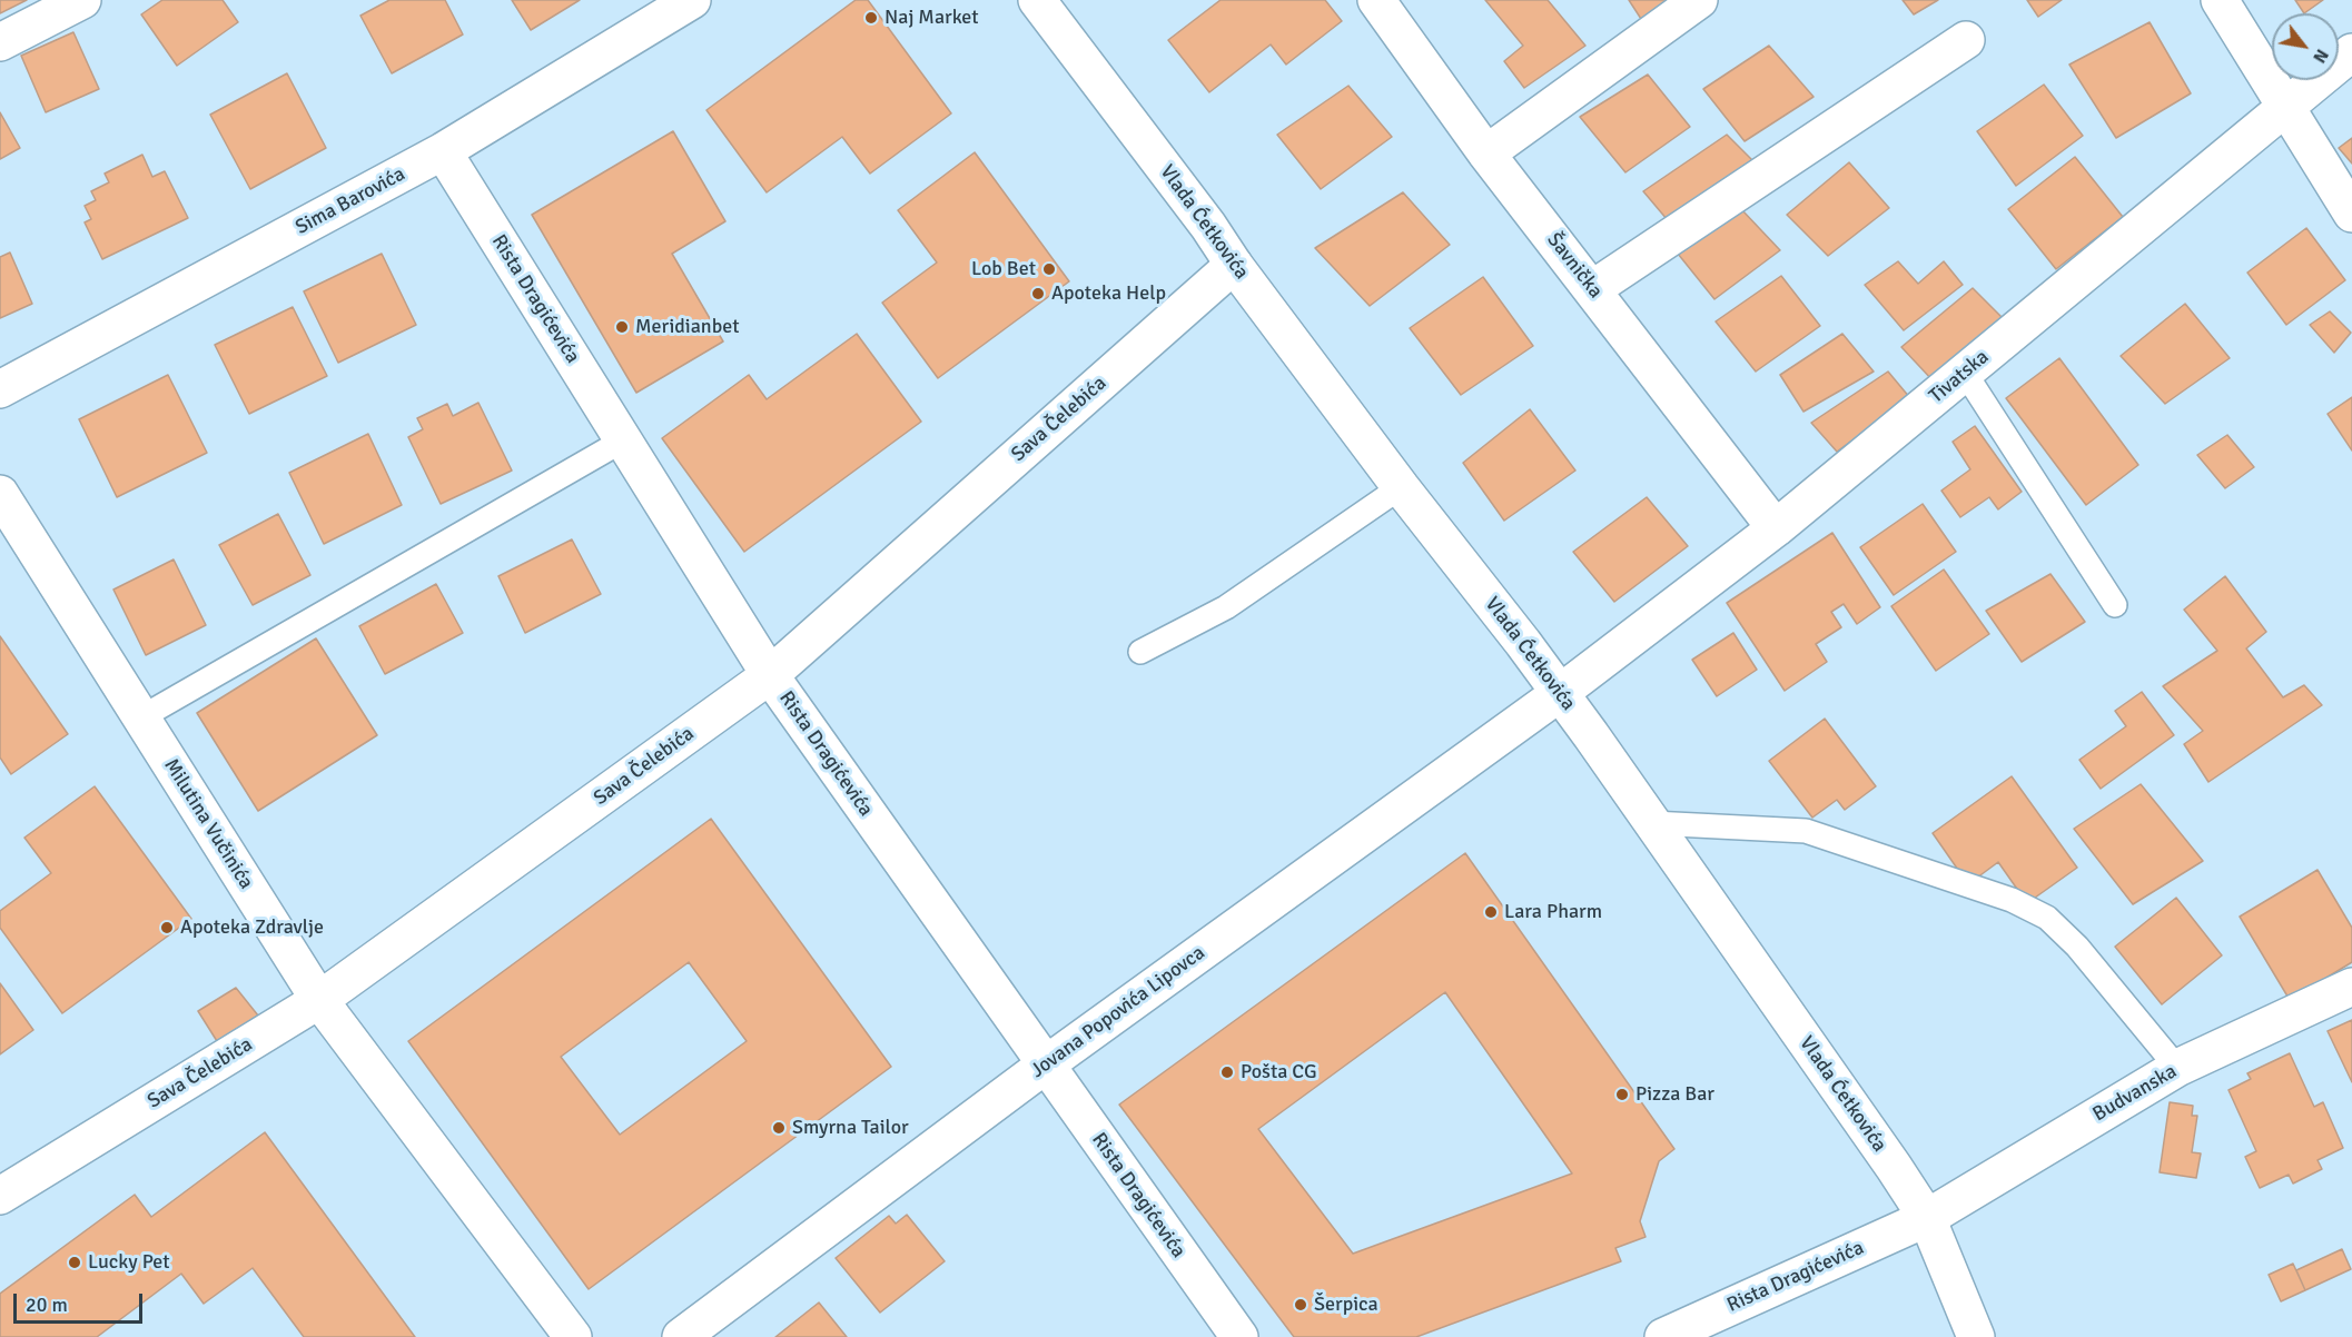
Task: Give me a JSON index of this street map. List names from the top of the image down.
{
  "streets": {
    "street": [
      "Sima Barovića",
      "Vlada Ćetkovića",
      "Šavnička",
      "Rista Dragićevića",
      "Tivatska",
      "Sava Čelebića",
      "Milutina Vučinića",
      "Jovana Popovića Lipovca",
      "Budvanska"
    ]
  },
  "crossings": [
    ["Sima Barovića", "Rista Dragićevića"],
    ["Vlada Ćetkovića", "Rista Dragićevića"],
    ["Vlada Ćetkovića", "Tivatska"],
    ["Vlada Ćetkovića", "Sava Čelebića"],
    ["Vlada Ćetkovića", "Jovana Popovića Lipovca"],
    ["Vlada Ćetkovića", "Budvanska"],
    ["Šavnička", "Tivatska"],
    ["Rista Dragićevića", "Sava Čelebića"],
    ["Rista Dragićevića", "Jovana Popovića Lipovca"],
    ["Rista Dragićevića", "Budvanska"],
    ["Tivatska", "Jovana Popovića Lipovca"],
    ["Sava Čelebića", "Milutina Vučinića"]
  ],
  "places": [
    "Naj Market",
    "Lob Bet",
    "Apoteka Help",
    "Meridianbet",
    "Lara Pharm",
    "Apoteka Zdravlje",
    "Pošta CG",
    "Pizza Bar",
    "Smyrna Tailor",
    "Lucky Pet",
    "Šerpica"
  ],
  "scale_bar": "20 m",
  "north": "bottom right"
}
